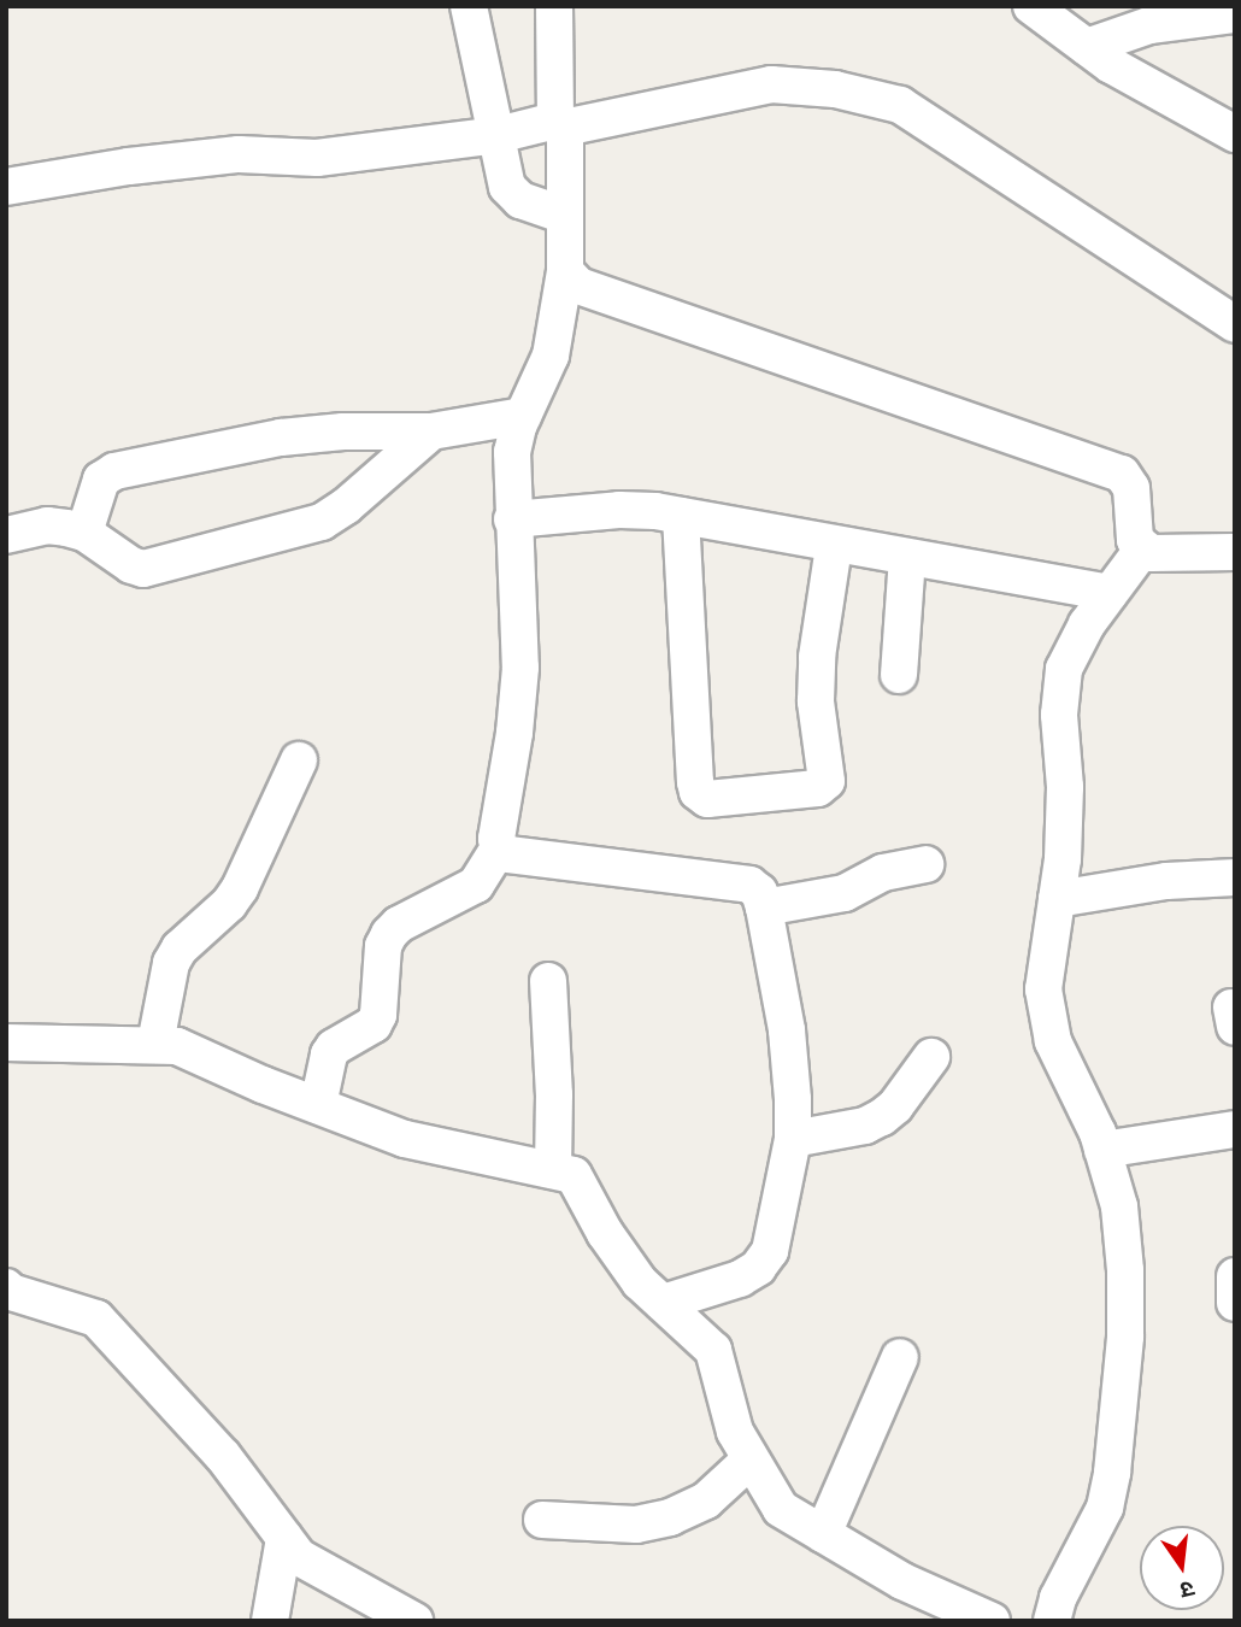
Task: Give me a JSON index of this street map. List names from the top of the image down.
{
  "north": "bottom"
}
